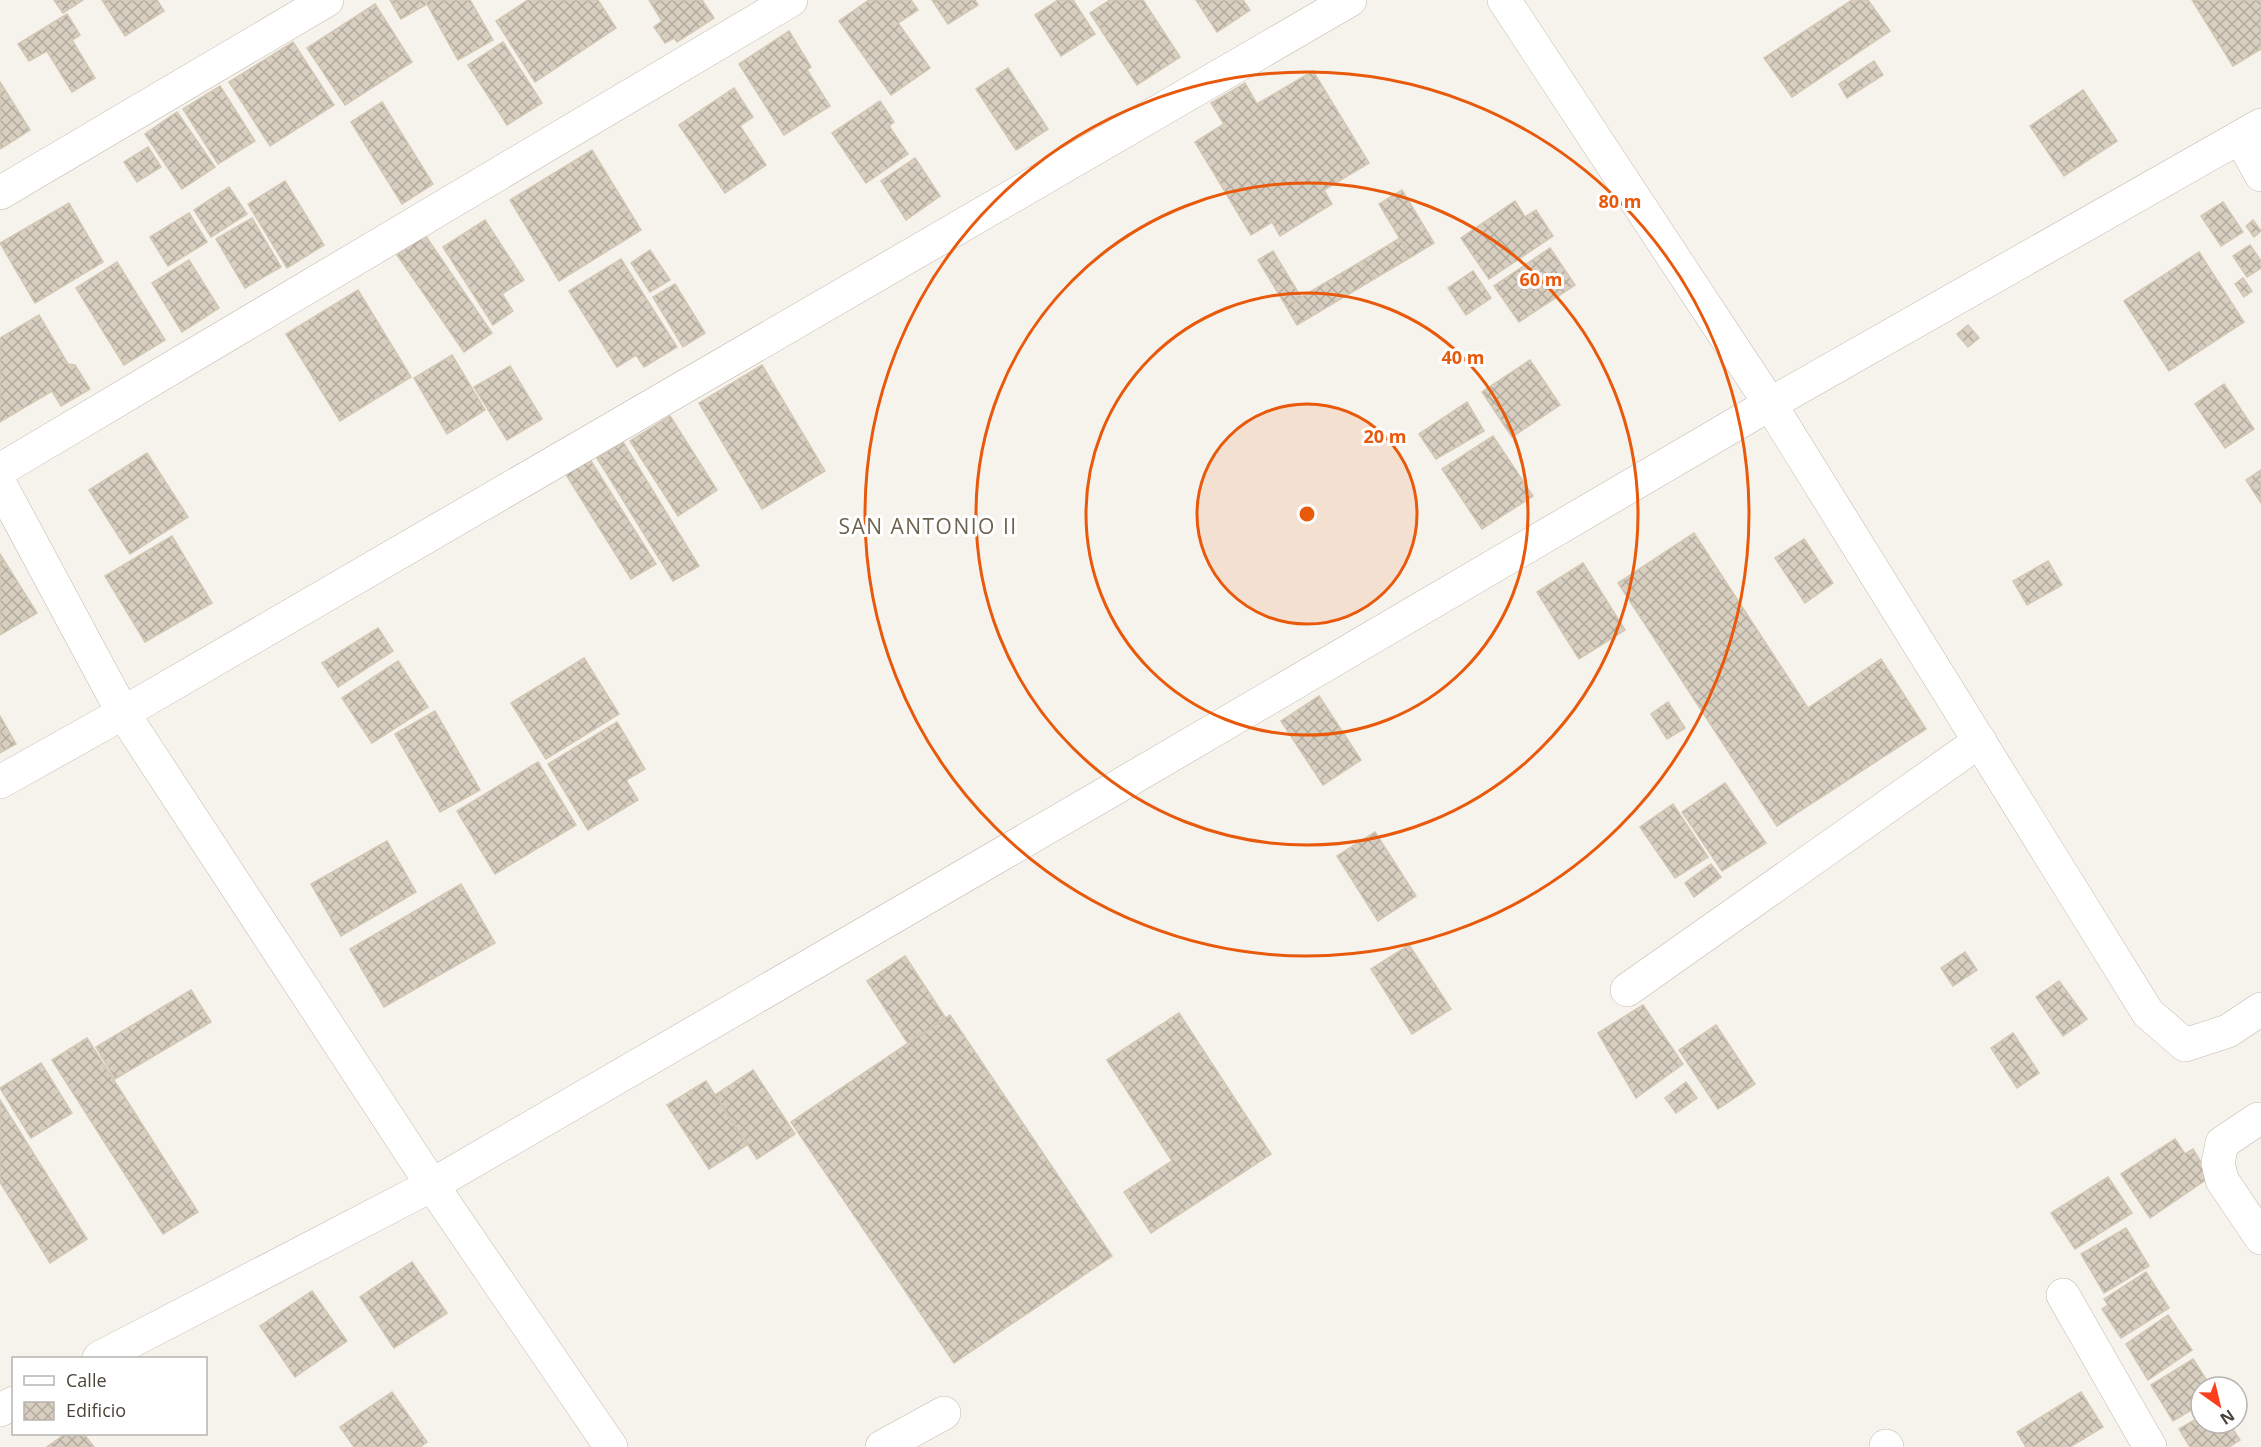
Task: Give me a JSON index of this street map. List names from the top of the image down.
{
  "districts": ["SAN ANTONIO II"],
  "legend": ["Calle", "Edificio"],
  "north": "bottom right",
  "rings": [
    "80 m",
    "60 m",
    "40 m",
    "20 m"
  ]
}
